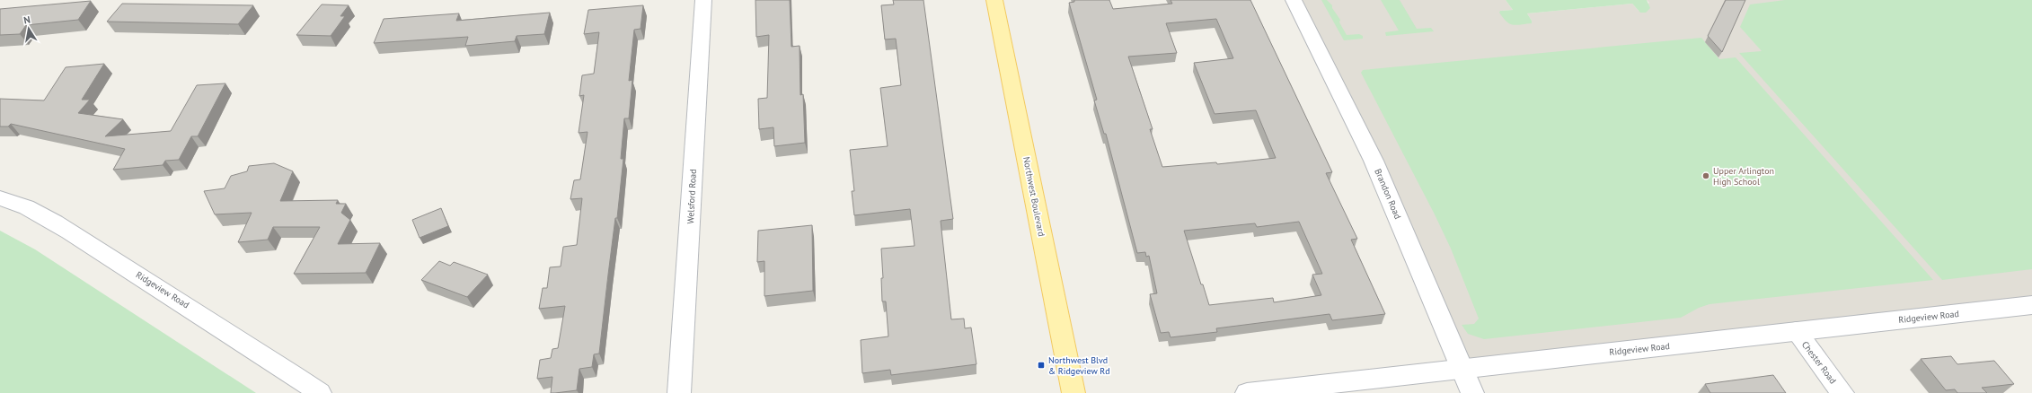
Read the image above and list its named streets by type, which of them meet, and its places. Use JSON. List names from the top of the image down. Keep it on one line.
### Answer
{"streets":{"main road":["Northwest Boulevard"],"street":["Brandon Road","Welsford Road","Ridgeview Road","Chester Road"]},"crossings":[["Brandon Road","Ridgeview Road"],["Ridgeview Road","Chester Road"]],"places":{"other":["Upper Arlington High School"],"transit":["Northwest Blvd & Ridgeview Rd"]},"north":"top"}
